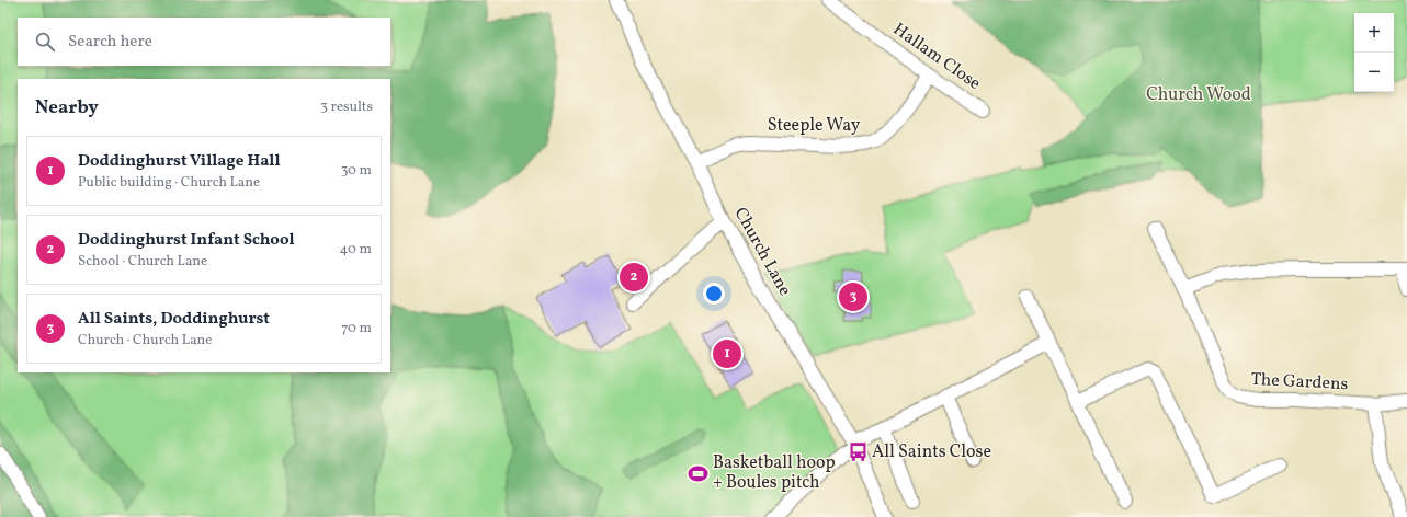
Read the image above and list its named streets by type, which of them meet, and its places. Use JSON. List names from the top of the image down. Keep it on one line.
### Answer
{"streets":{"street":["Hallam Close","Steeple Way","Church Lane","The Gardens"]},"crossings":[["Hallam Close","Steeple Way"],["Steeple Way","Church Lane"]],"parks":["Church Wood"],"places":{"bus stop":["All Saints Close"],"sports":["Basketball hoop + Boules pitch"]},"page":{"map_buttons":["+","−"],"search":"Search here","heading":["Nearby","3 results"],"list":[{"mark":"1","name":"Doddinghurst Village Hall","note":"Public building · Church Lane","value":"30 m"},{"mark":"2","name":"Doddinghurst Infant School","note":"School · Church Lane","value":"40 m"},{"mark":"3","name":"All Saints, Doddinghurst","note":"Church · Church Lane","value":"70 m"}],"pins":["2","3","1"]}}
